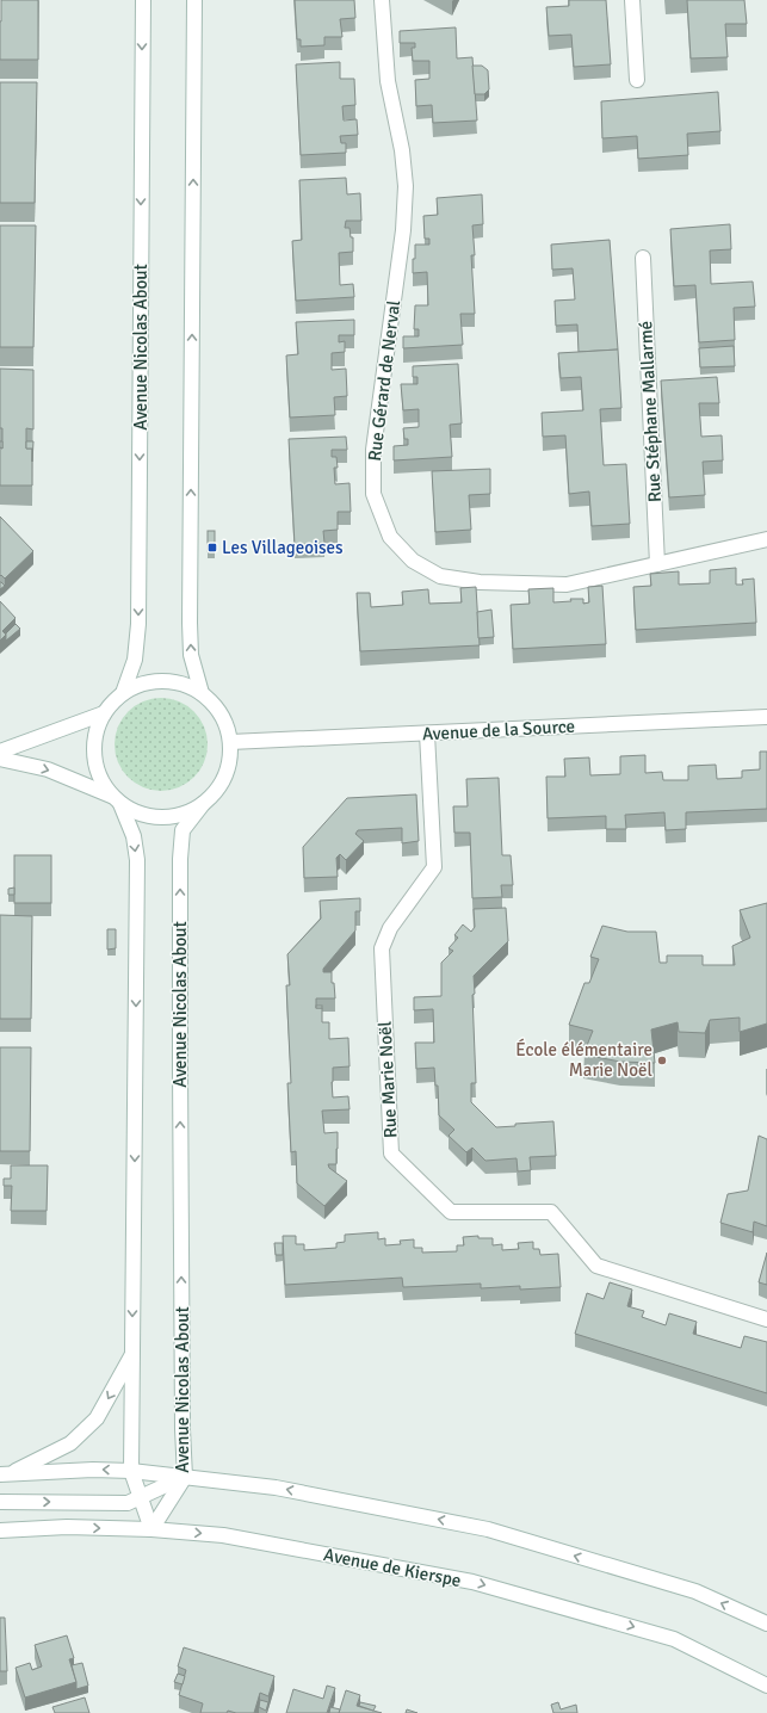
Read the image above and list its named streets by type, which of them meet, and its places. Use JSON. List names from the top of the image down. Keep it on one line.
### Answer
{"streets":{"main road":["Avenue Nicolas About","Rue Gérard de Nerval","Rue Stéphane Mallarmé","Avenue de la Source","Rue Marie Noël","Avenue de Kierspe"]},"crossings":[["Avenue Nicolas About","Avenue de la Source"],["Avenue Nicolas About","Avenue de Kierspe"],["Rue Gérard de Nerval","Rue Stéphane Mallarmé"],["Avenue de la Source","Rue Marie Noël"]],"places":{"transit":["Les Villageoises"],"other":["École élémentaire Marie Noël"]}}
